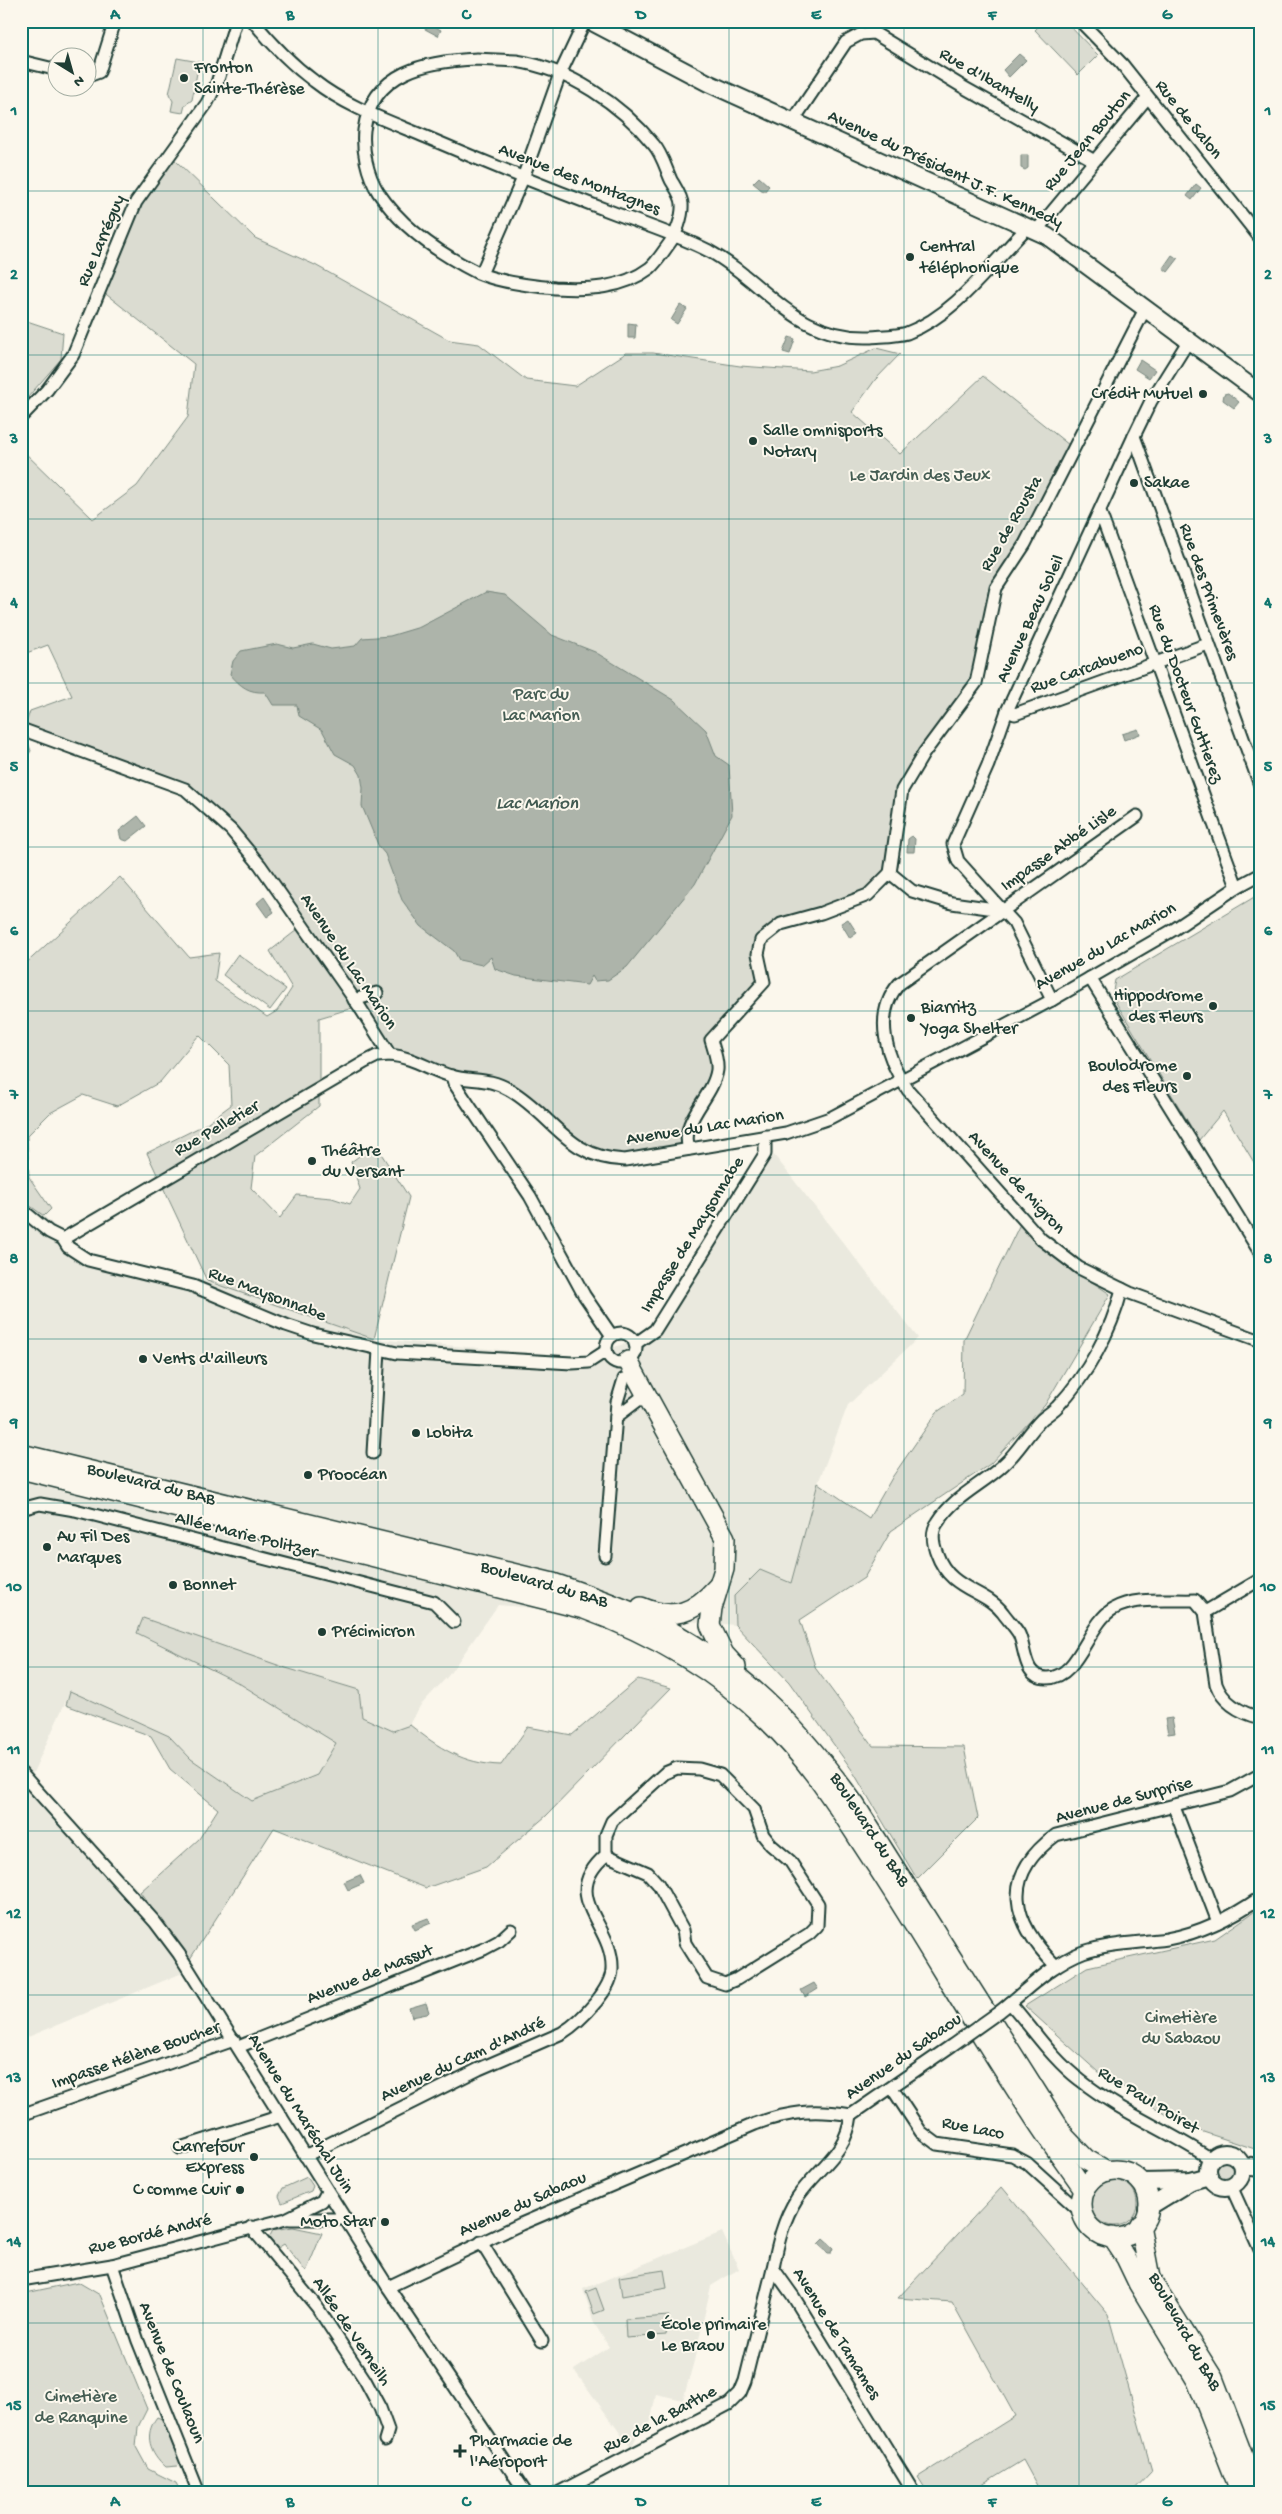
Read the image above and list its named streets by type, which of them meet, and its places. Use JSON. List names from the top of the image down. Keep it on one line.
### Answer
{"streets":{"main road":["Boulevard du BAB"],"street":["Rue d'Ibantelly","Rue de Salon","Rue Jean Bouton","Avenue du Président J.F. Kennedy","Avenue des Montagnes","Rue Larréguy","Rue de Rousta","Rue des Primevères","Avenue Beau Soleil","Rue Carcabueno","Rue du Docteur Guttierez","Impasse Abbé Lisle","Avenue du Lac Marion","Rue Pelletier","Avenue de Migron","Impasse de Maysonnabe","Rue Maysonnabe","Allée Marie Politzer","Avenue de Surprise","Avenue de Massut","Impasse Hélène Boucher","Avenue du Sabaou","Avenue du Cam d'André","Rue Paul Poiret","Avenue du Maréchal Juin","Rue Laco","Rue Bordé André","Allée de Verneilh","Avenue de Tamames","Avenue de Coulaoun","Rue de la Barthe"]},"crossings":[["Rue d'Ibantelly","Rue Jean Bouton"],["Rue d'Ibantelly","Avenue du Président J.F. Kennedy"],["Rue de Salon","Rue Jean Bouton"],["Rue Jean Bouton","Avenue du Président J.F. Kennedy"],["Rue Jean Bouton","Avenue des Montagnes"],["Avenue du Président J.F. Kennedy","Rue de Rousta"],["Avenue du Président J.F. Kennedy","Avenue Beau Soleil"],["Rue des Primevères","Avenue Beau Soleil"],["Rue des Primevères","Rue Carcabueno"],["Avenue Beau Soleil","Rue Carcabueno"],["Avenue Beau Soleil","Rue du Docteur Guttierez"],["Avenue Beau Soleil","Impasse Abbé Lisle"],["Avenue Beau Soleil","Avenue du Lac Marion"],["Rue Carcabueno","Rue du Docteur Guttierez"],["Rue du Docteur Guttierez","Avenue du Lac Marion"],["Impasse Abbé Lisle","Avenue du Lac Marion"],["Impasse Abbé Lisle","Avenue de Migron"],["Avenue du Lac Marion","Rue Pelletier"],["Avenue du Lac Marion","Avenue de Migron"],["Avenue du Lac Marion","Impasse de Maysonnabe"],["Rue Pelletier","Rue Maysonnabe"],["Impasse de Maysonnabe","Rue Maysonnabe"],["Boulevard du BAB","Rue Laco"],["Avenue de Surprise","Avenue du Sabaou"],["Avenue de Massut","Impasse Hélène Boucher"],["Avenue de Massut","Avenue du Maréchal Juin"],["Impasse Hélène Boucher","Avenue du Maréchal Juin"],["Avenue du Sabaou","Rue Paul Poiret"],["Avenue du Sabaou","Avenue du Maréchal Juin"],["Avenue du Sabaou","Rue Laco"],["Avenue du Sabaou","Avenue de Tamames"],["Avenue du Cam d'André","Avenue du Maréchal Juin"],["Avenue du Maréchal Juin","Rue Bordé André"],["Rue Bordé André","Allée de Verneilh"],["Rue Bordé André","Avenue de Coulaoun"],["Avenue de Tamames","Rue de la Barthe"]],"water":["Lac Marion"],"parks":["Le Jardin des Jeux","Parc du Lac Marion","Cimetière du Sabaou","Cimetière de Ranquine"],"places":{"other":["Fronton Sainte-Thérèse","Central téléphonique","Crédit Mutuel","Salle omnisports Notary","Sakae","Hippodrome des Fleurs","Biarritz Yoga Shelter","Boulodrome des Fleurs","Théâtre du Versant","Vents d'ailleurs","Lobita","Proocéan","Au Fil Des Marques","Bonnet","Précimicron","Carrefour Express","C comme Cuir","Moto Star","École primaire Le Braou"],"health":["Pharmacie de l'Aéroport"]},"north":"bottom right","grid":{"columns":["A","B","C","D","E","F","G"],"rows":["1","2","3","4","5","6","7","8","9","10","11","12","13","14","15"]}}
